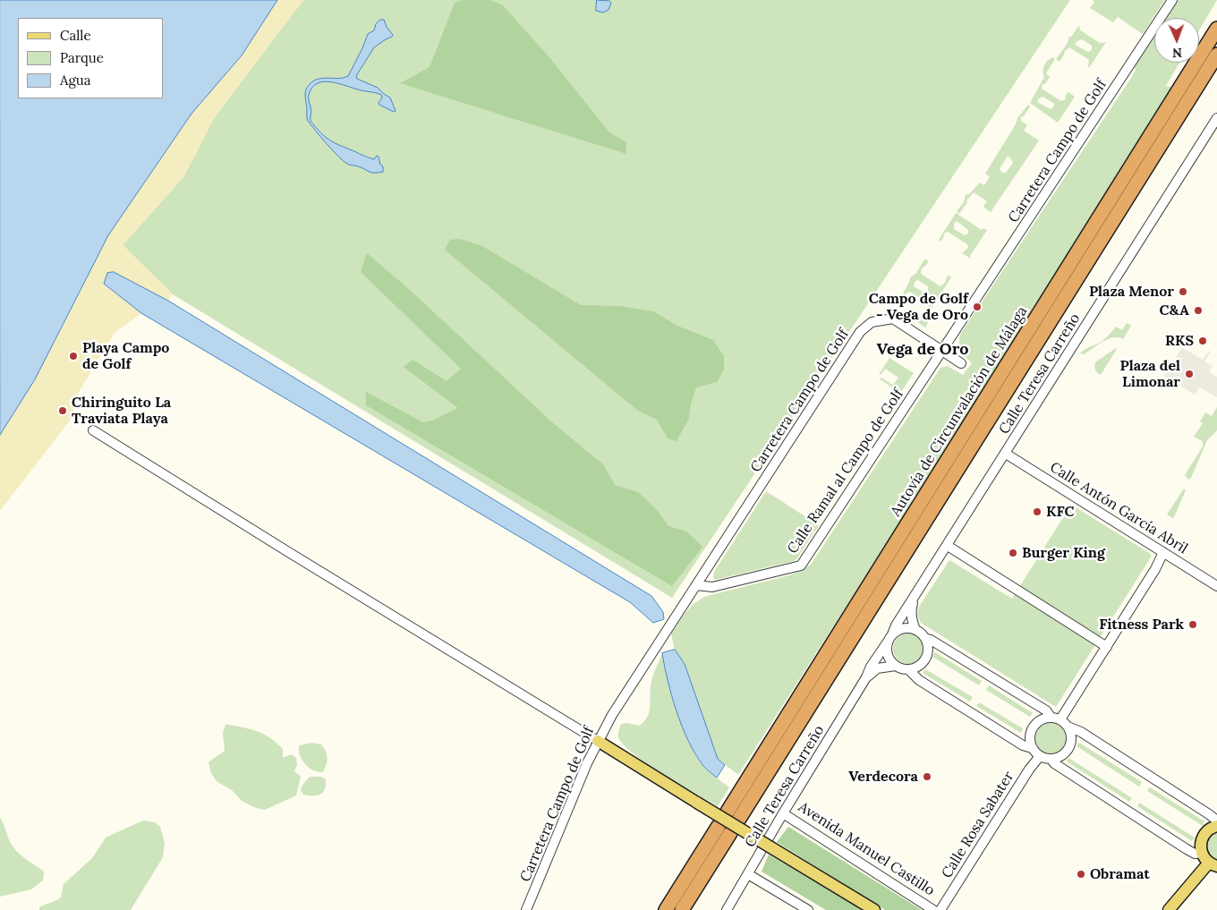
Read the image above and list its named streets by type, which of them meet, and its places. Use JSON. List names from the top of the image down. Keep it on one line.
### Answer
{"streets":{"highway":["Autovía de Circunvalación de Málaga"],"street":["Carretera Campo de Golf","Calle Teresa Carreño","Calle Ramal al Campo de Golf","Calle Antón García Abril","Calle Rosa Sabater","Avenida Manuel Castillo"]},"crossings":[["Carretera Campo de Golf","Calle Ramal al Campo de Golf"],["Calle Teresa Carreño","Calle Antón García Abril"],["Calle Teresa Carreño","Avenida Manuel Castillo"]],"districts":["Vega de Oro"],"places":["Plaza Menor","Campo de Golf - Vega de Oro","C&A","RKS","Playa Campo de Golf","Plaza del Limonar","Chiringuito La Traviata Playa","KFC","Burger King","Fitness Park","Verdecora","Obramat"],"legend":["Calle","Parque","Agua"],"north":"bottom"}
